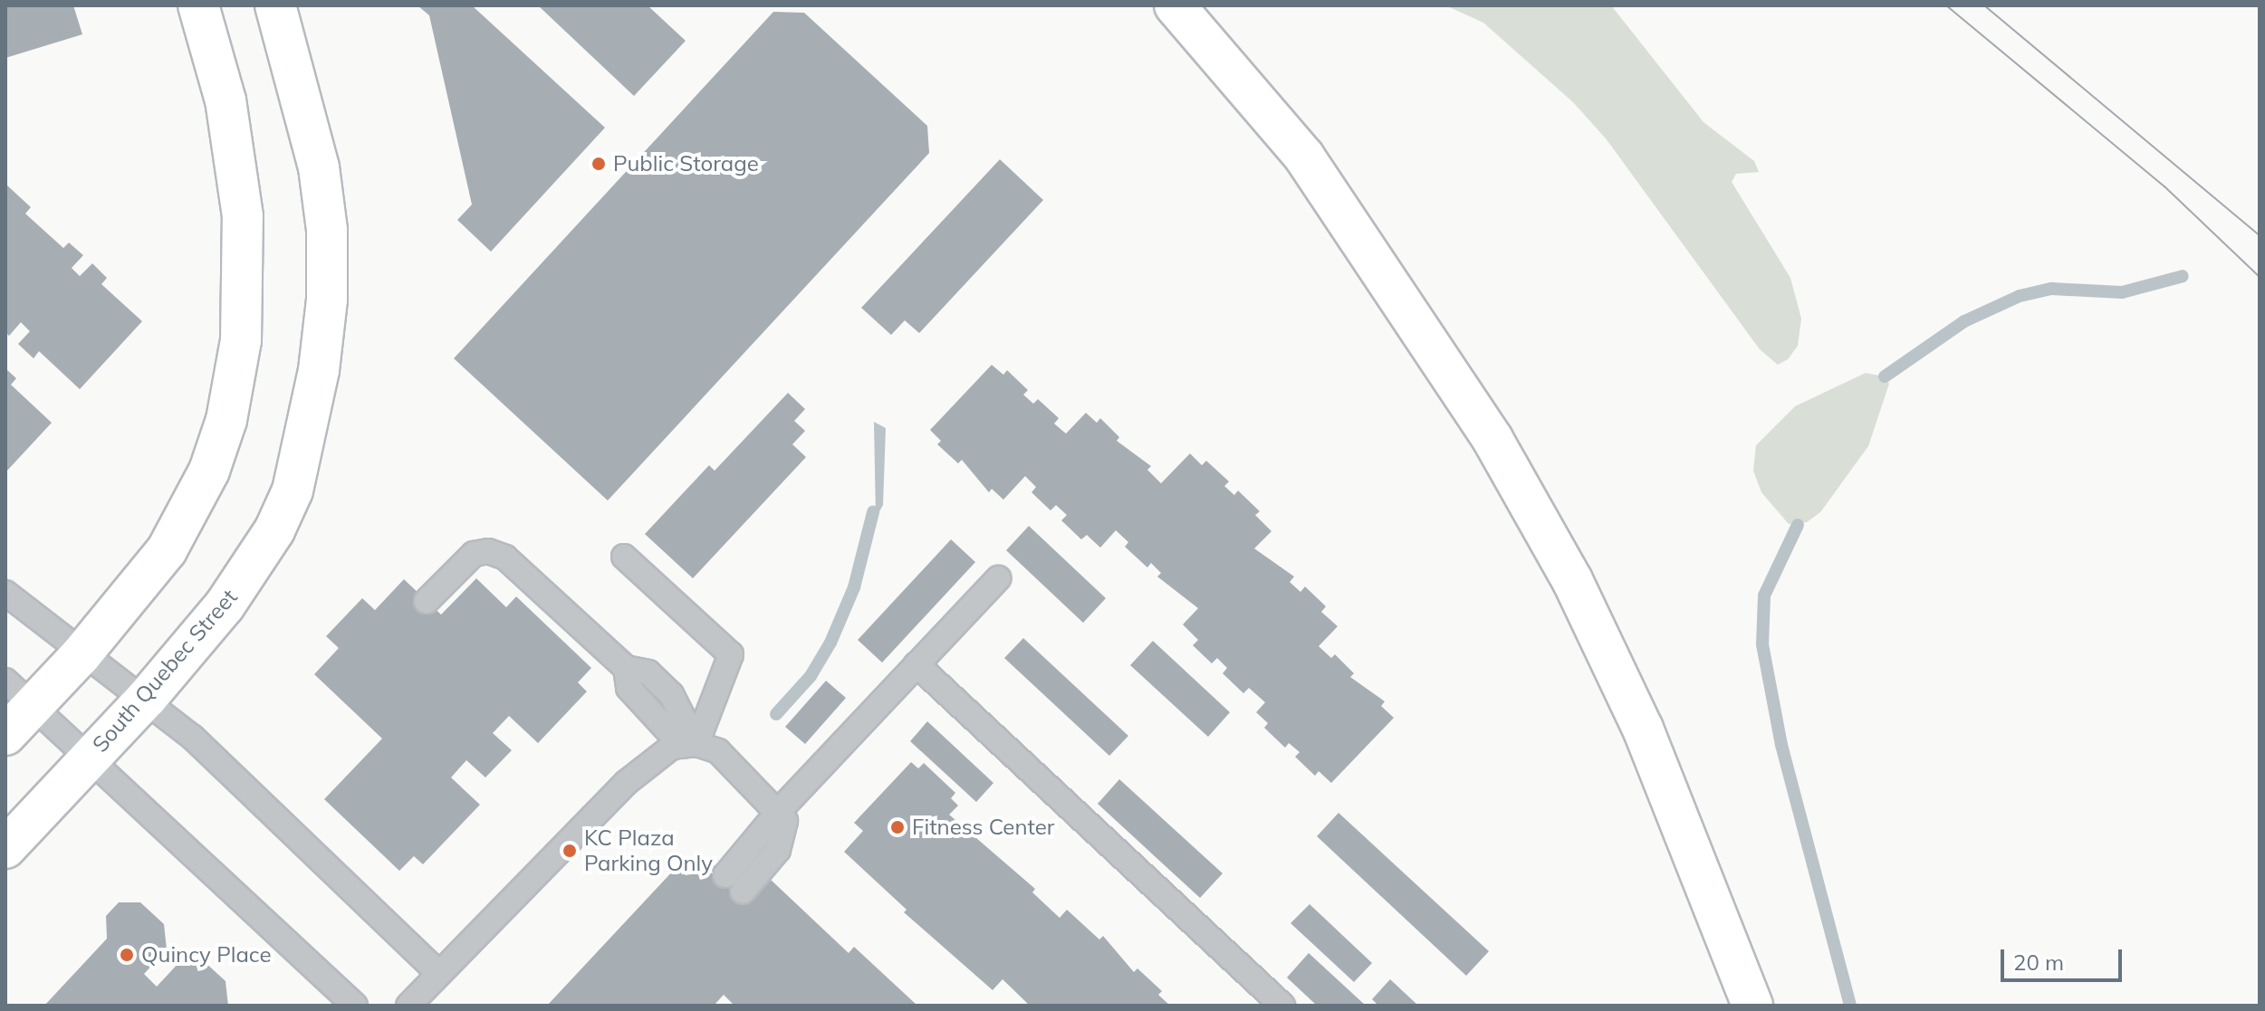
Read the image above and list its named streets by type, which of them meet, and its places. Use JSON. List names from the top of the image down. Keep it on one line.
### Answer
{"streets":{"main road":["South Quebec Street"]},"places":["Public Storage","Fitness Center","KC Plaza Parking Only","Quincy Place"],"scale_bar":"20 m"}
